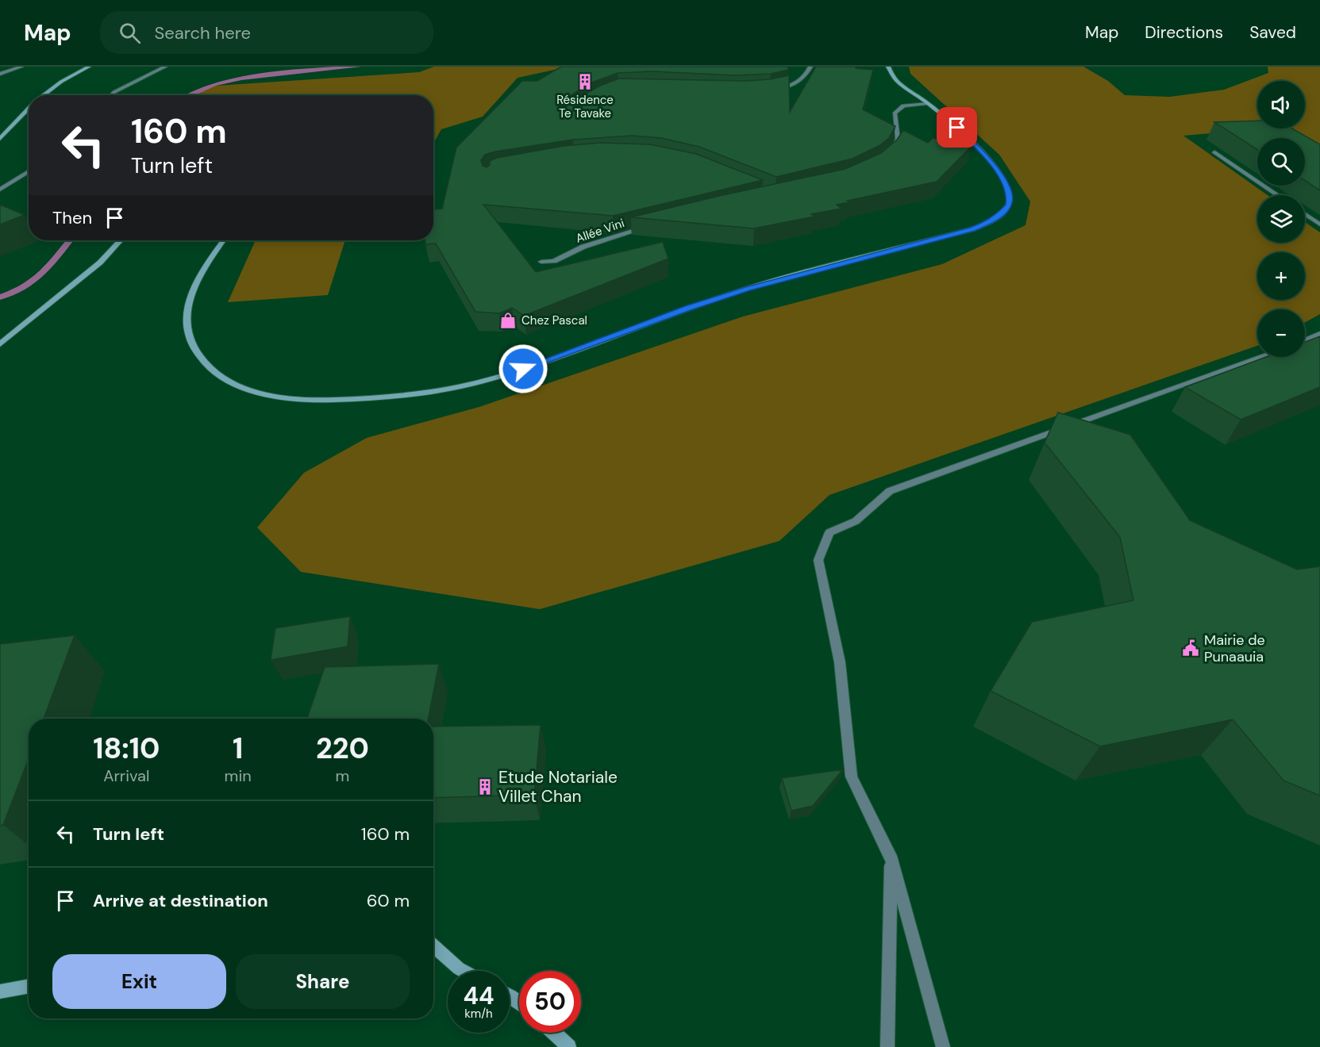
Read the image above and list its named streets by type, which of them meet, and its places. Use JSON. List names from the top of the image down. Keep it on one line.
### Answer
{"streets":{"street":["Allée Vini"]},"places":{"building":["Résidence Te Tavake","Etude Notariale Villet Chan"],"shop":["Chez Pascal"],"public building":["Mairie de Punaauia"]},"page":{"header":"Map","search":"Search here","nav":["Map","Directions","Saved"],"map_buttons":["+","−"],"turn":["160 m","Turn left"],"then":"Then","eta":["18:10","Arrival","1","min","220","m"],"list":[{"name":"Turn left","value":"160 m"},{"name":"Arrive at destination","value":"60 m"}],"buttons":["Exit","Share"],"speed":"44 km/h","limit":"50"}}
